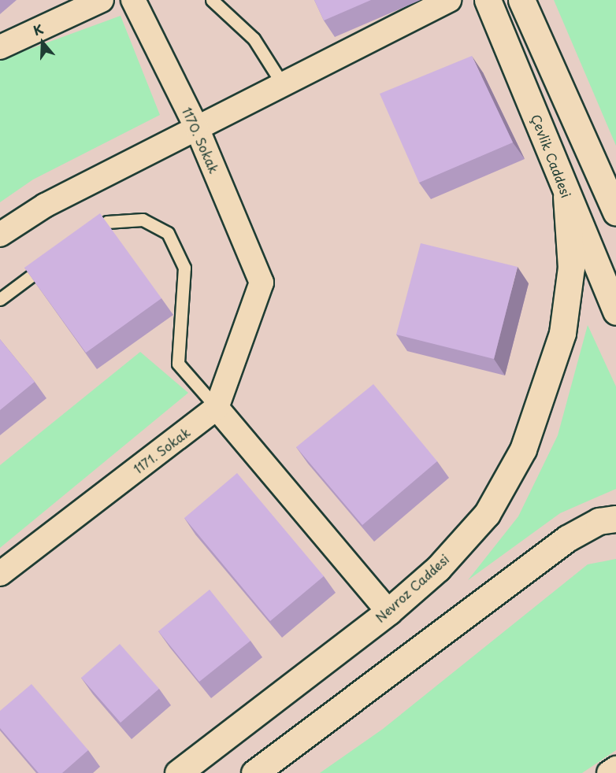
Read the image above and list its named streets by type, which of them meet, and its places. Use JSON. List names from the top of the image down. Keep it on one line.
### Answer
{"streets":{"main road":["Çevlik Caddesi","Nevroz Caddesi"],"street":["1170. Sokak","1171. Sokak"]},"crossings":[["1170. Sokak","1171. Sokak"],["Çevlik Caddesi","Nevroz Caddesi"]],"north":"top"}
